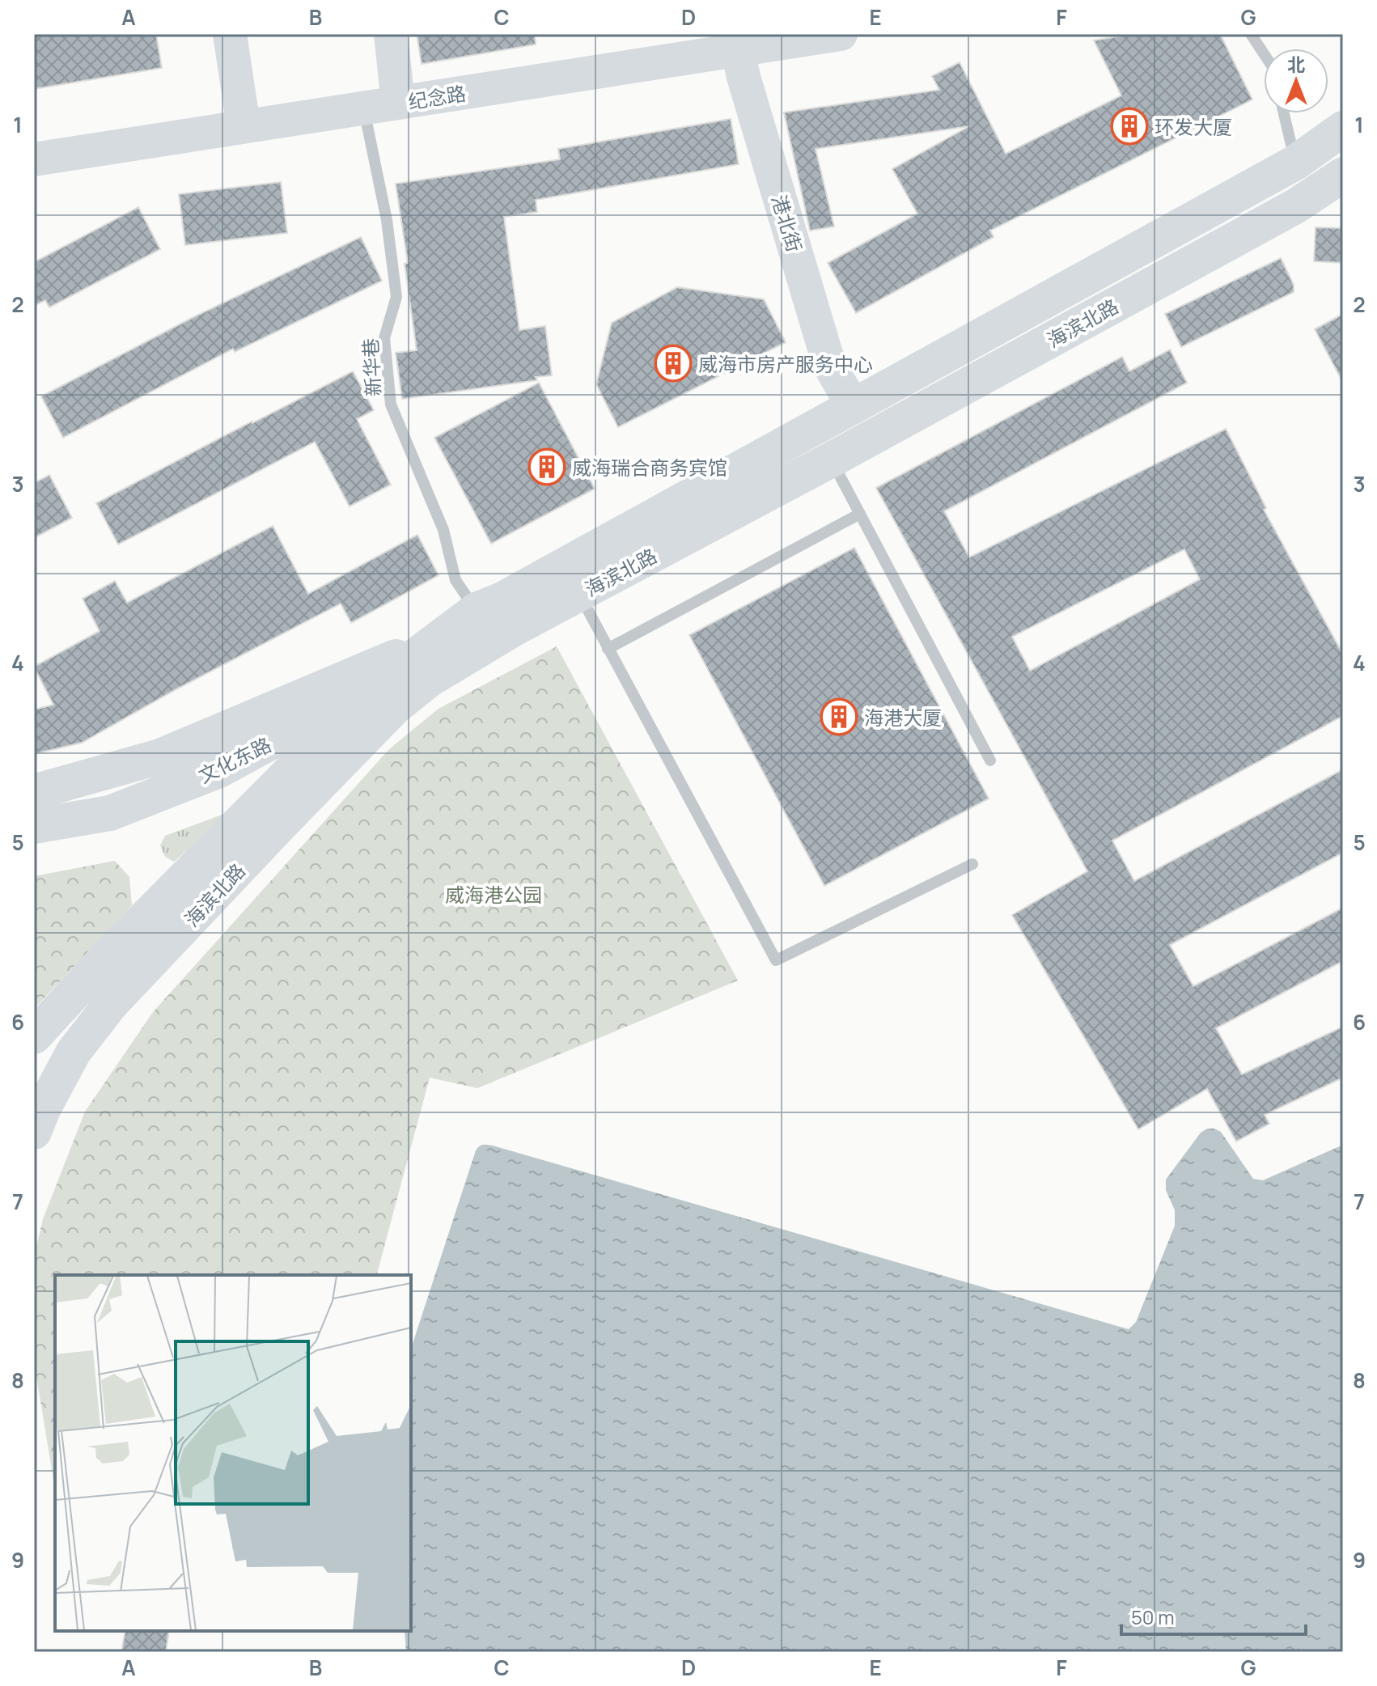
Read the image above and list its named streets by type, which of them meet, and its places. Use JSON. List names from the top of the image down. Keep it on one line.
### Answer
{"streets":{"main road":["海滨北路","文化东路"],"street":["纪念路","港北街"],"lane":["新华巷"]},"crossings":[["纪念路","港北街"],["纪念路","新华巷"],["港北街","海滨北路"],["海滨北路","新华巷"],["海滨北路","文化东路"]],"parks":["威海港公园"],"places":{"building":["环发大厦","威海市房产服务中心","威海瑞合商务宾馆","海港大厦"]},"scale_bar":"50 m","north":"top","grid":{"columns":["A","B","C","D","E","F","G"],"rows":["1","2","3","4","5","6","7","8","9"]}}
